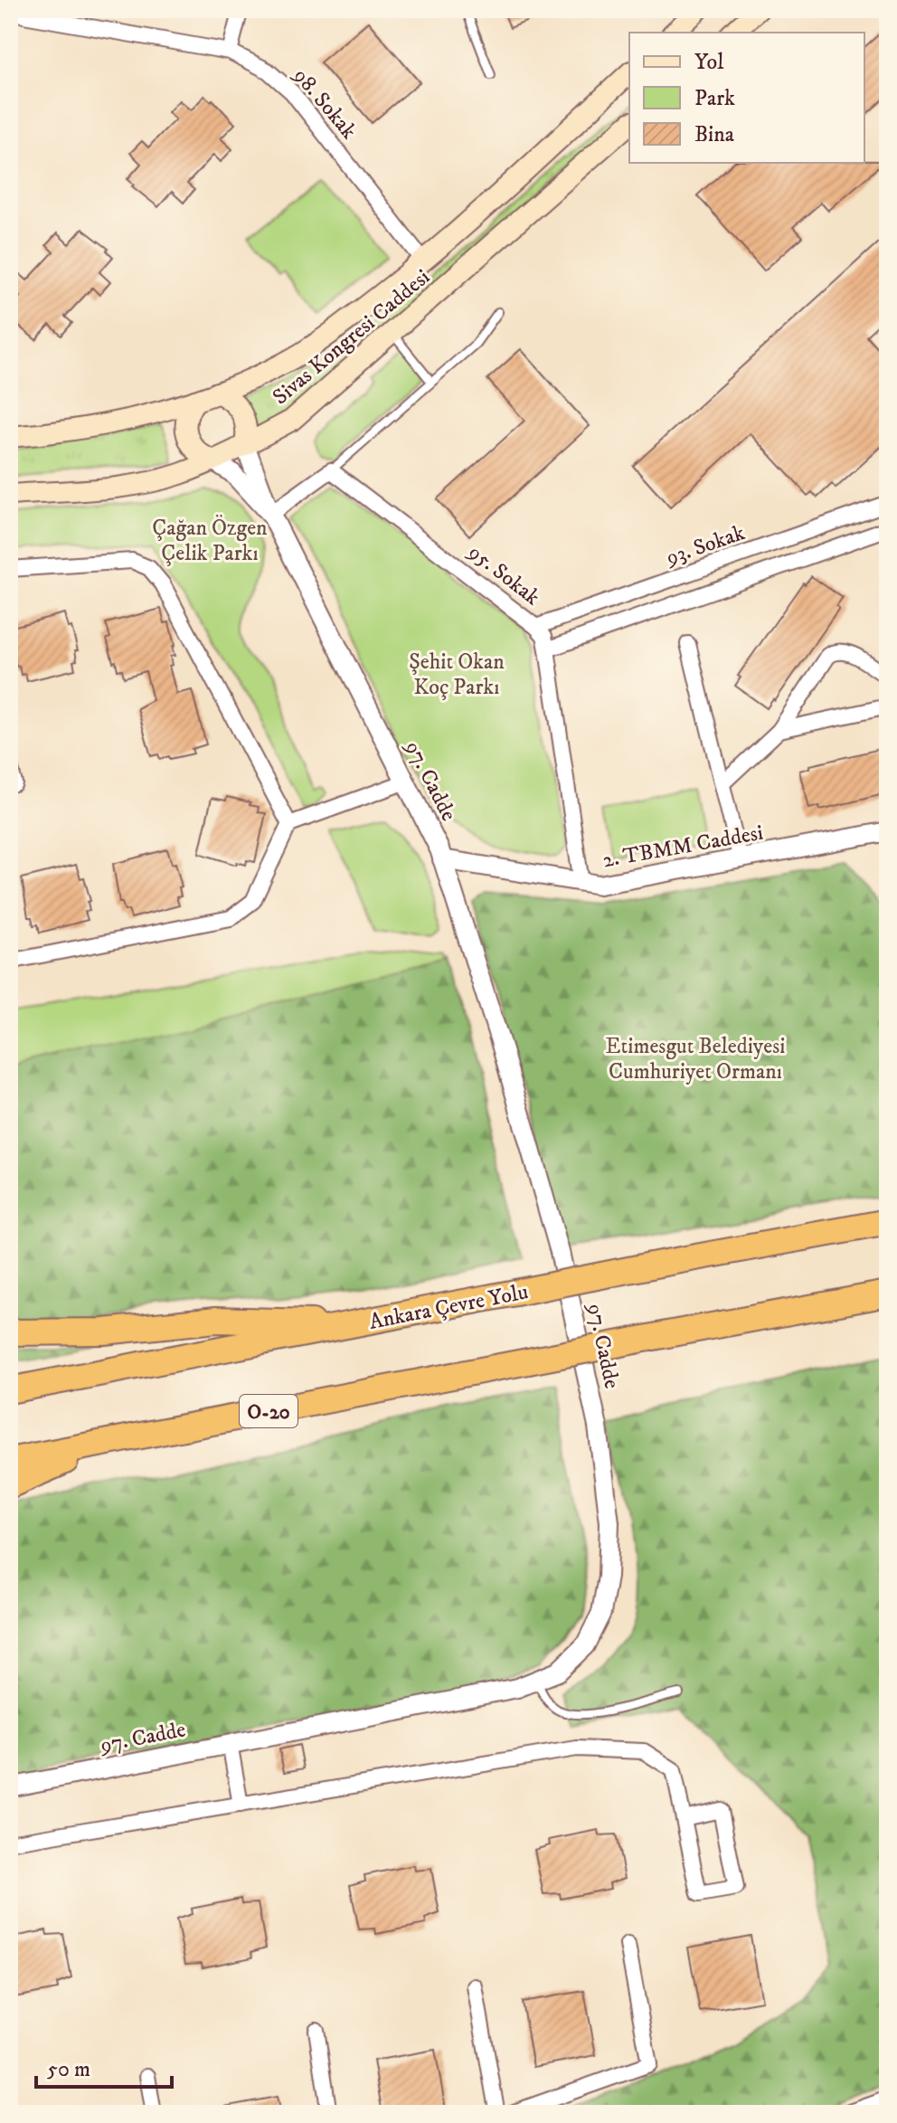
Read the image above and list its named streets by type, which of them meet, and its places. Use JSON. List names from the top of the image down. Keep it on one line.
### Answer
{"streets":{"highway":["Ankara Çevre Yolu","O-20"],"main road":["Sivas Kongresi Caddesi"],"street":["98. Sokak","93. Sokak","95. Sokak","97. Cadde","2. TBMM Caddesi"]},"crossings":[["98. Sokak","Sivas Kongresi Caddesi"],["Sivas Kongresi Caddesi","97. Cadde"],["93. Sokak","95. Sokak"],["95. Sokak","2. TBMM Caddesi"],["97. Cadde","2. TBMM Caddesi"]],"parks":["Çağan Özgen Çelik Parkı","Şehit Okan Koç Parkı","Etimesgut Belediyesi Cumhuriyet Ormanı"],"legend":["Yol","Park","Bina"],"scale_bar":"50 m"}
